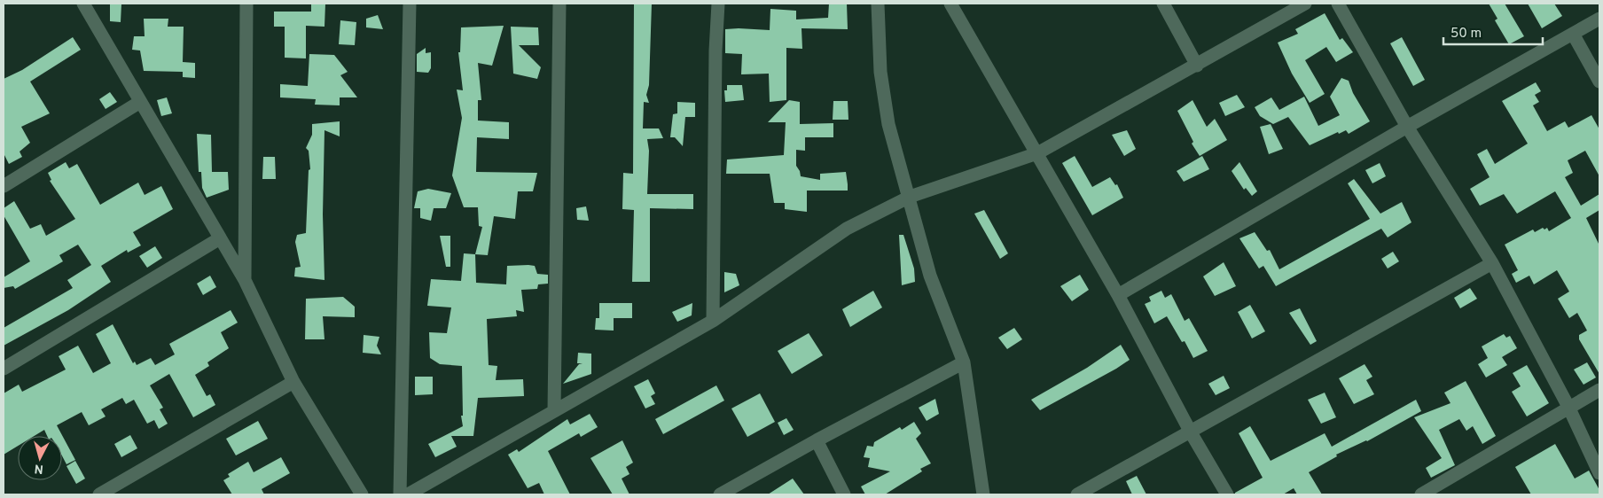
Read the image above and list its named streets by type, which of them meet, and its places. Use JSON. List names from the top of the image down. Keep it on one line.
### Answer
{"scale_bar":"50 m","north":"bottom"}
